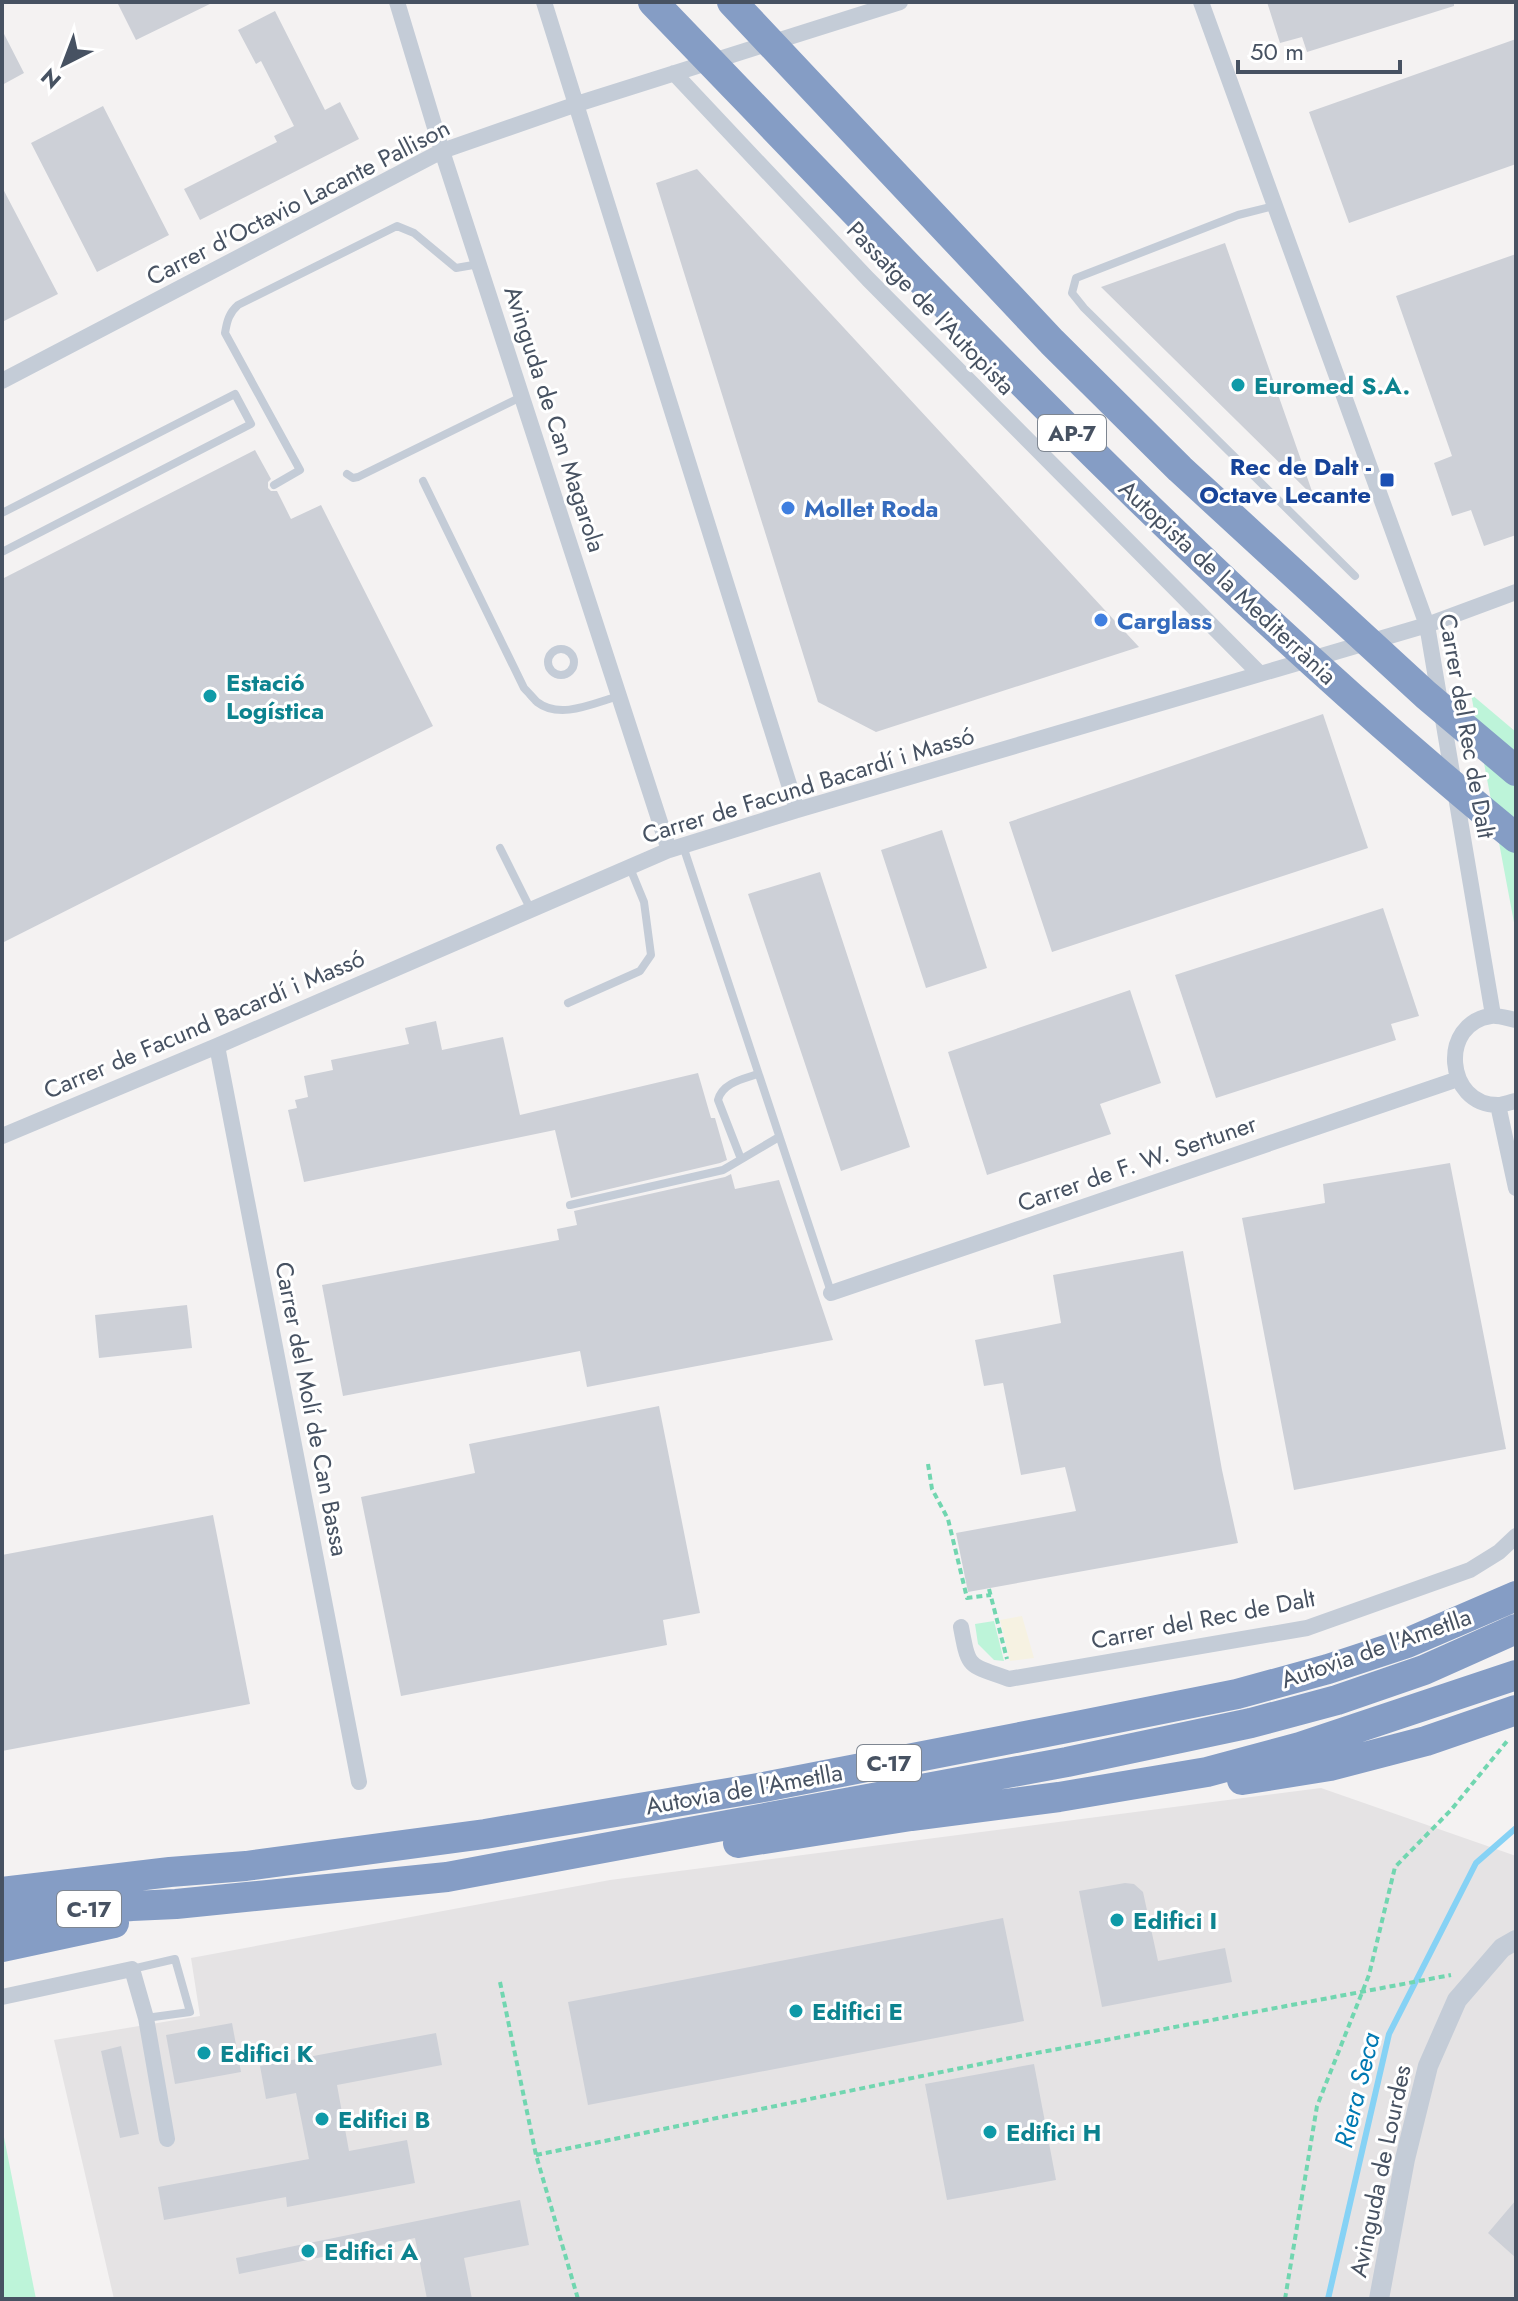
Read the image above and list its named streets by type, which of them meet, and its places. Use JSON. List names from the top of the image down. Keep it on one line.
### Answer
{"streets":{"highway":["AP-7","Autopista de la Mediterrània","Autovia de l'Ametlla","C-17"],"street":["Carrer d'Octavio Lacante Pallison","Passatge de l'Autopista","Avinguda de Can Magarola","Carrer del Rec de Dalt","Carrer de Facund Bacardí i Massó","Carrer de F. W. Sertuner","Carrer del Molí de Can Bassa","Avinguda de Lourdes"]},"crossings":[["Carrer d'Octavio Lacante Pallison","Passatge de l'Autopista"],["Carrer d'Octavio Lacante Pallison","Avinguda de Can Magarola"],["Passatge de l'Autopista","Carrer de Facund Bacardí i Massó"],["Avinguda de Can Magarola","Carrer de Facund Bacardí i Massó"],["Carrer del Rec de Dalt","Carrer de Facund Bacardí i Massó"],["Carrer de Facund Bacardí i Massó","Carrer del Molí de Can Bassa"]],"water":["Riera Seca"],"places":{"other":["Euromed S.A.","Mollet Roda","Carglass","Estació Logística","Edifici I","Edifici E","Edifici K","Edifici B","Edifici H","Edifici A"],"transit":["Rec de Dalt - Octave Lecante"]},"scale_bar":"50 m","north":"bottom left"}
